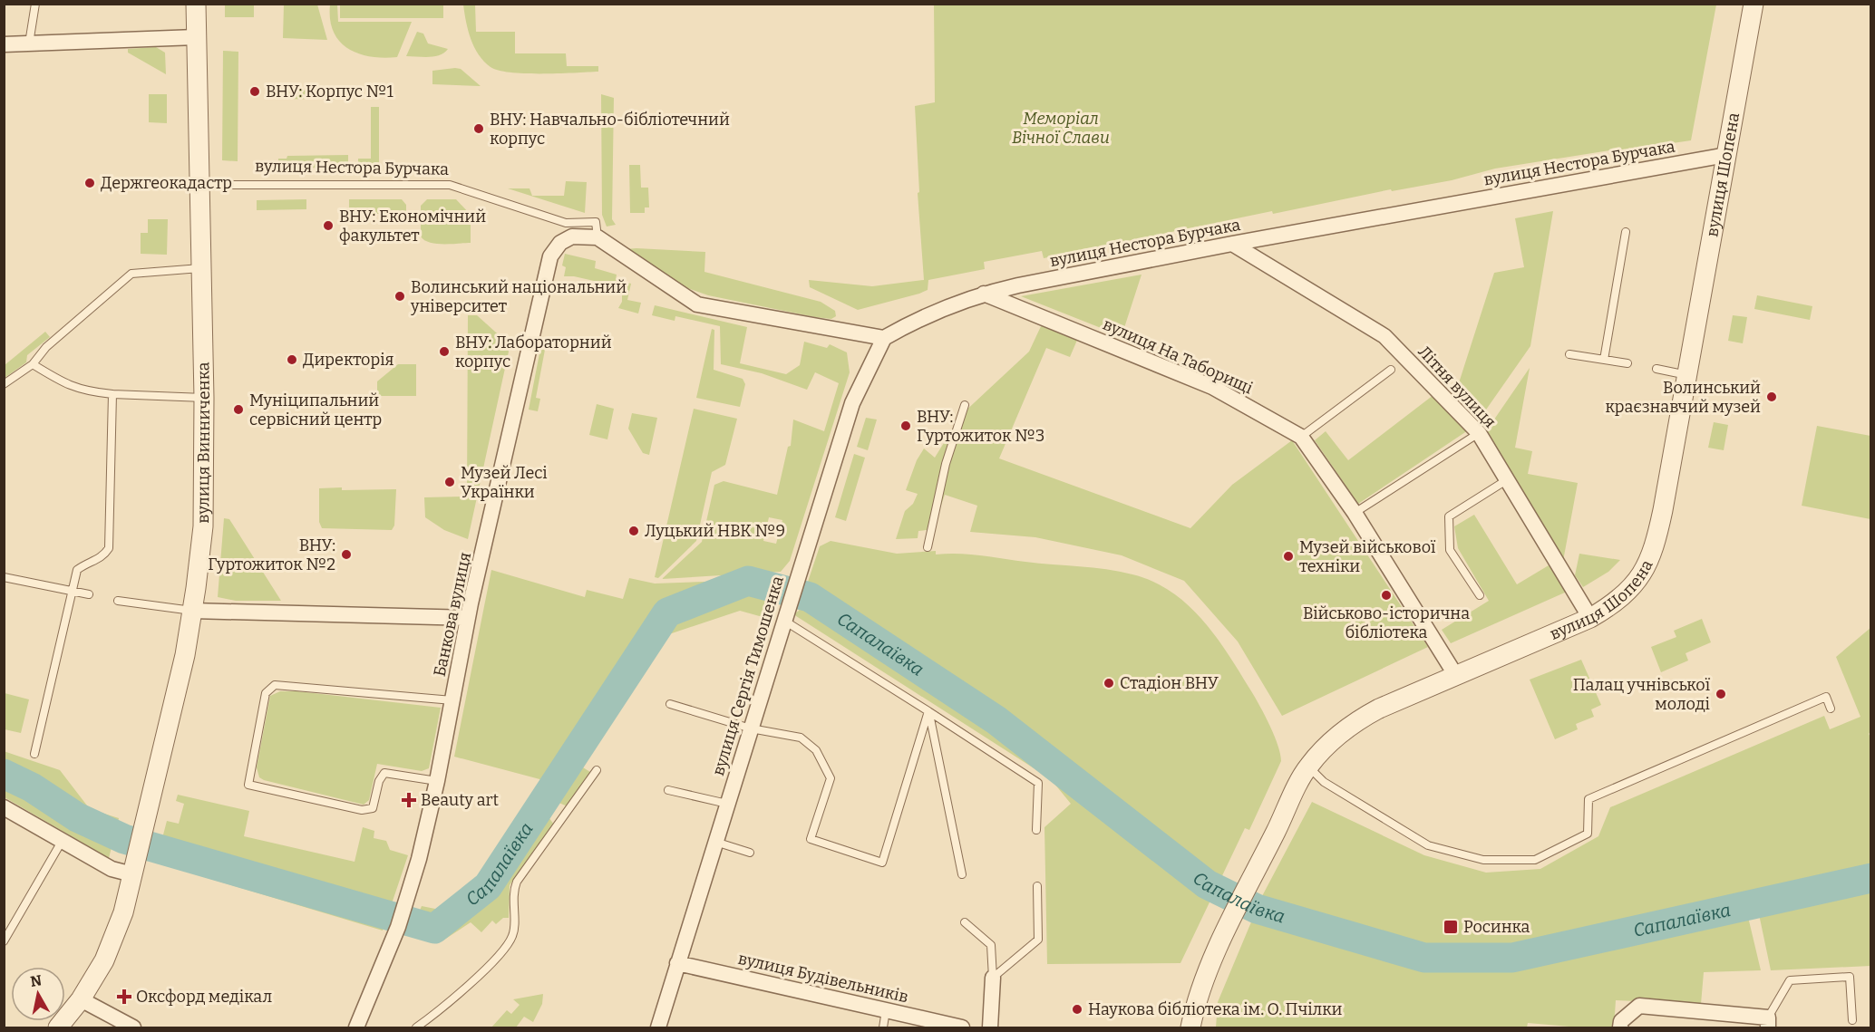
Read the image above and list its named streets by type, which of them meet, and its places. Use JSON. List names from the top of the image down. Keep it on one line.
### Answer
{"streets":{"street":["вулиця Нестора Бурчака","вулиця Шопена","вулиця На Таборищі","Літня вулиця","вулиця Винниченка","Банкова вулиця","вулиця Сергія Тимошенка","вулиця Будівельників"]},"crossings":[["вулиця Нестора Бурчака","вулиця Шопена"],["вулиця Нестора Бурчака","вулиця На Таборищі"],["вулиця Нестора Бурчака","Літня вулиця"],["вулиця Нестора Бурчака","вулиця Винниченка"],["вулиця Нестора Бурчака","Банкова вулиця"],["вулиця Нестора Бурчака","вулиця Сергія Тимошенка"],["вулиця Шопена","вулиця На Таборищі"],["вулиця Шопена","Літня вулиця"],["вулиця Сергія Тимошенка","вулиця Будівельників"]],"water":["Сапалаївка"],"parks":["Меморіал Вічної Слави"],"places":{"other":["ВНУ: Корпус №1","ВНУ: Навчально-бібліотечний корпус","Держгеокадастр","ВНУ: Економічний факультет","Волинський національний університет","ВНУ: Лабораторний корпус","Директорія","Волинський краєзнавчий музей","Муніципальний сервісний центр","ВНУ: Гуртожиток №3","Музей Лесі Українки","Луцький НВК №9","ВНУ: Гуртожиток №2","Музей військової техніки","Військово-історична бібліотека","Стадіон ВНУ","Палац учнівської молоді","Наукова бібліотека ім. О. Пчілки"],"health":["Beauty art","Оксфорд медікал"],"transit":["Росинка"]},"north":"top"}
